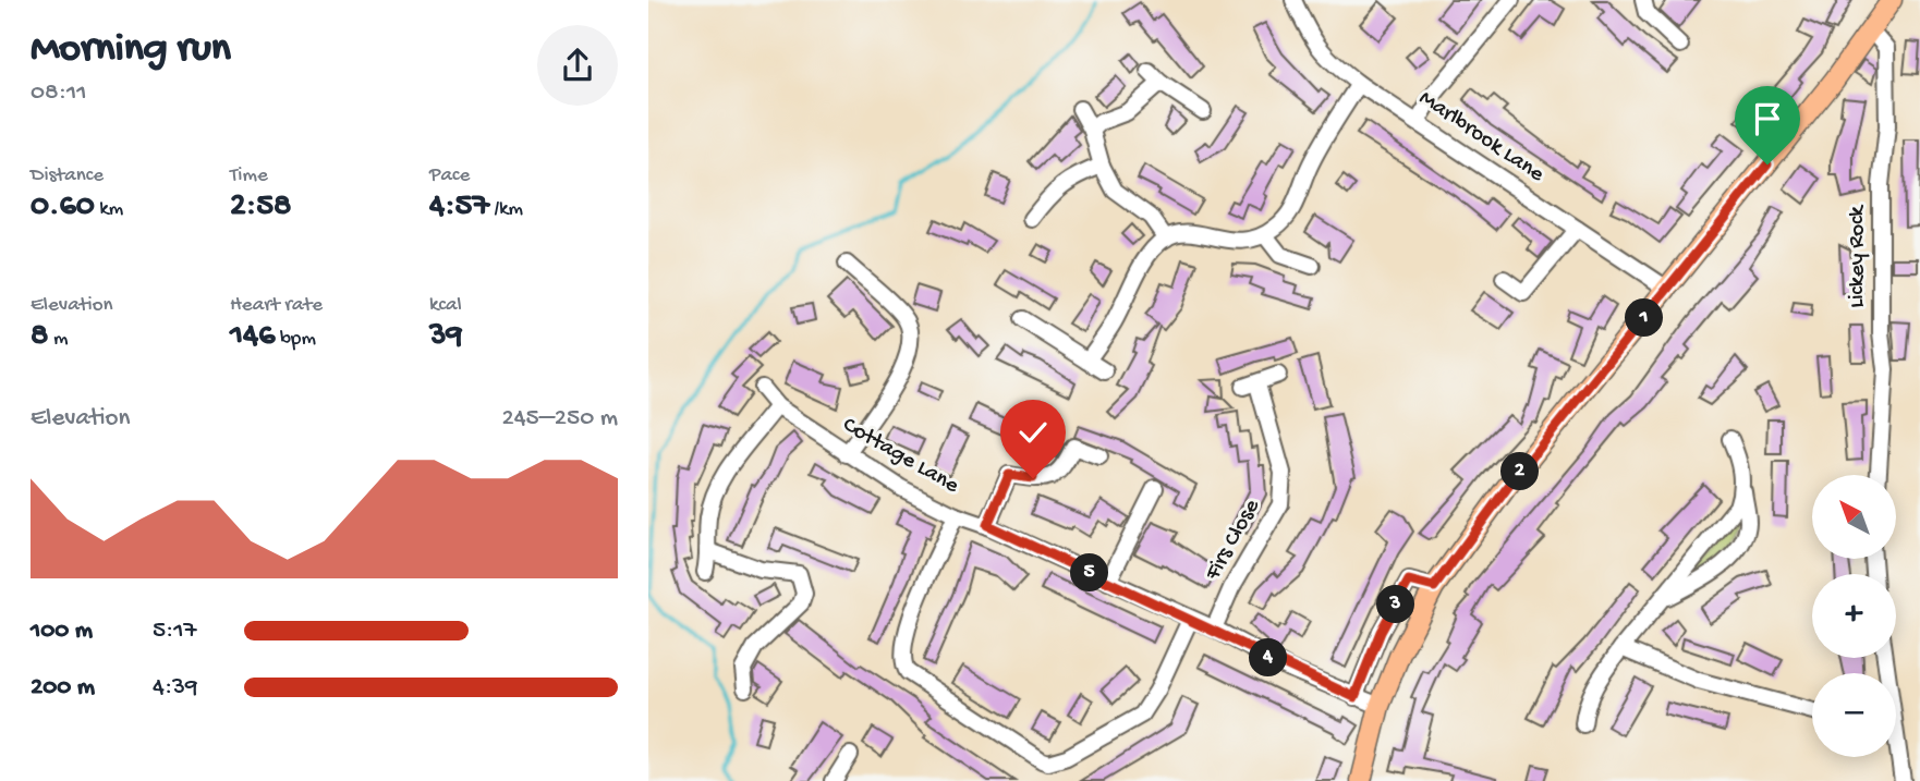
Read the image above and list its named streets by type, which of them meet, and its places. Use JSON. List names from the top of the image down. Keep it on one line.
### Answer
{"streets":{"street":["Marlbrook Lane","Lickey Rock","Cottage Lane","Firs Close"]},"crossings":[["Cottage Lane","Firs Close"]],"north":"top left","page":{"heading":["Morning run","08:11"],"stats":[["Distance","0.60 km"],["Time","2:58"],["Pace","4:57 /km"],["Elevation","8 m"],["Heart rate","146 bpm"],["kcal","39"]],"pins":["1","2","5","3","4"],"chart":["Elevation","245–250 m"],"map_buttons":["+","−"],"list":[{"name":"100 m","note":"5:17"},{"name":"200 m","note":"4:39"}]}}
